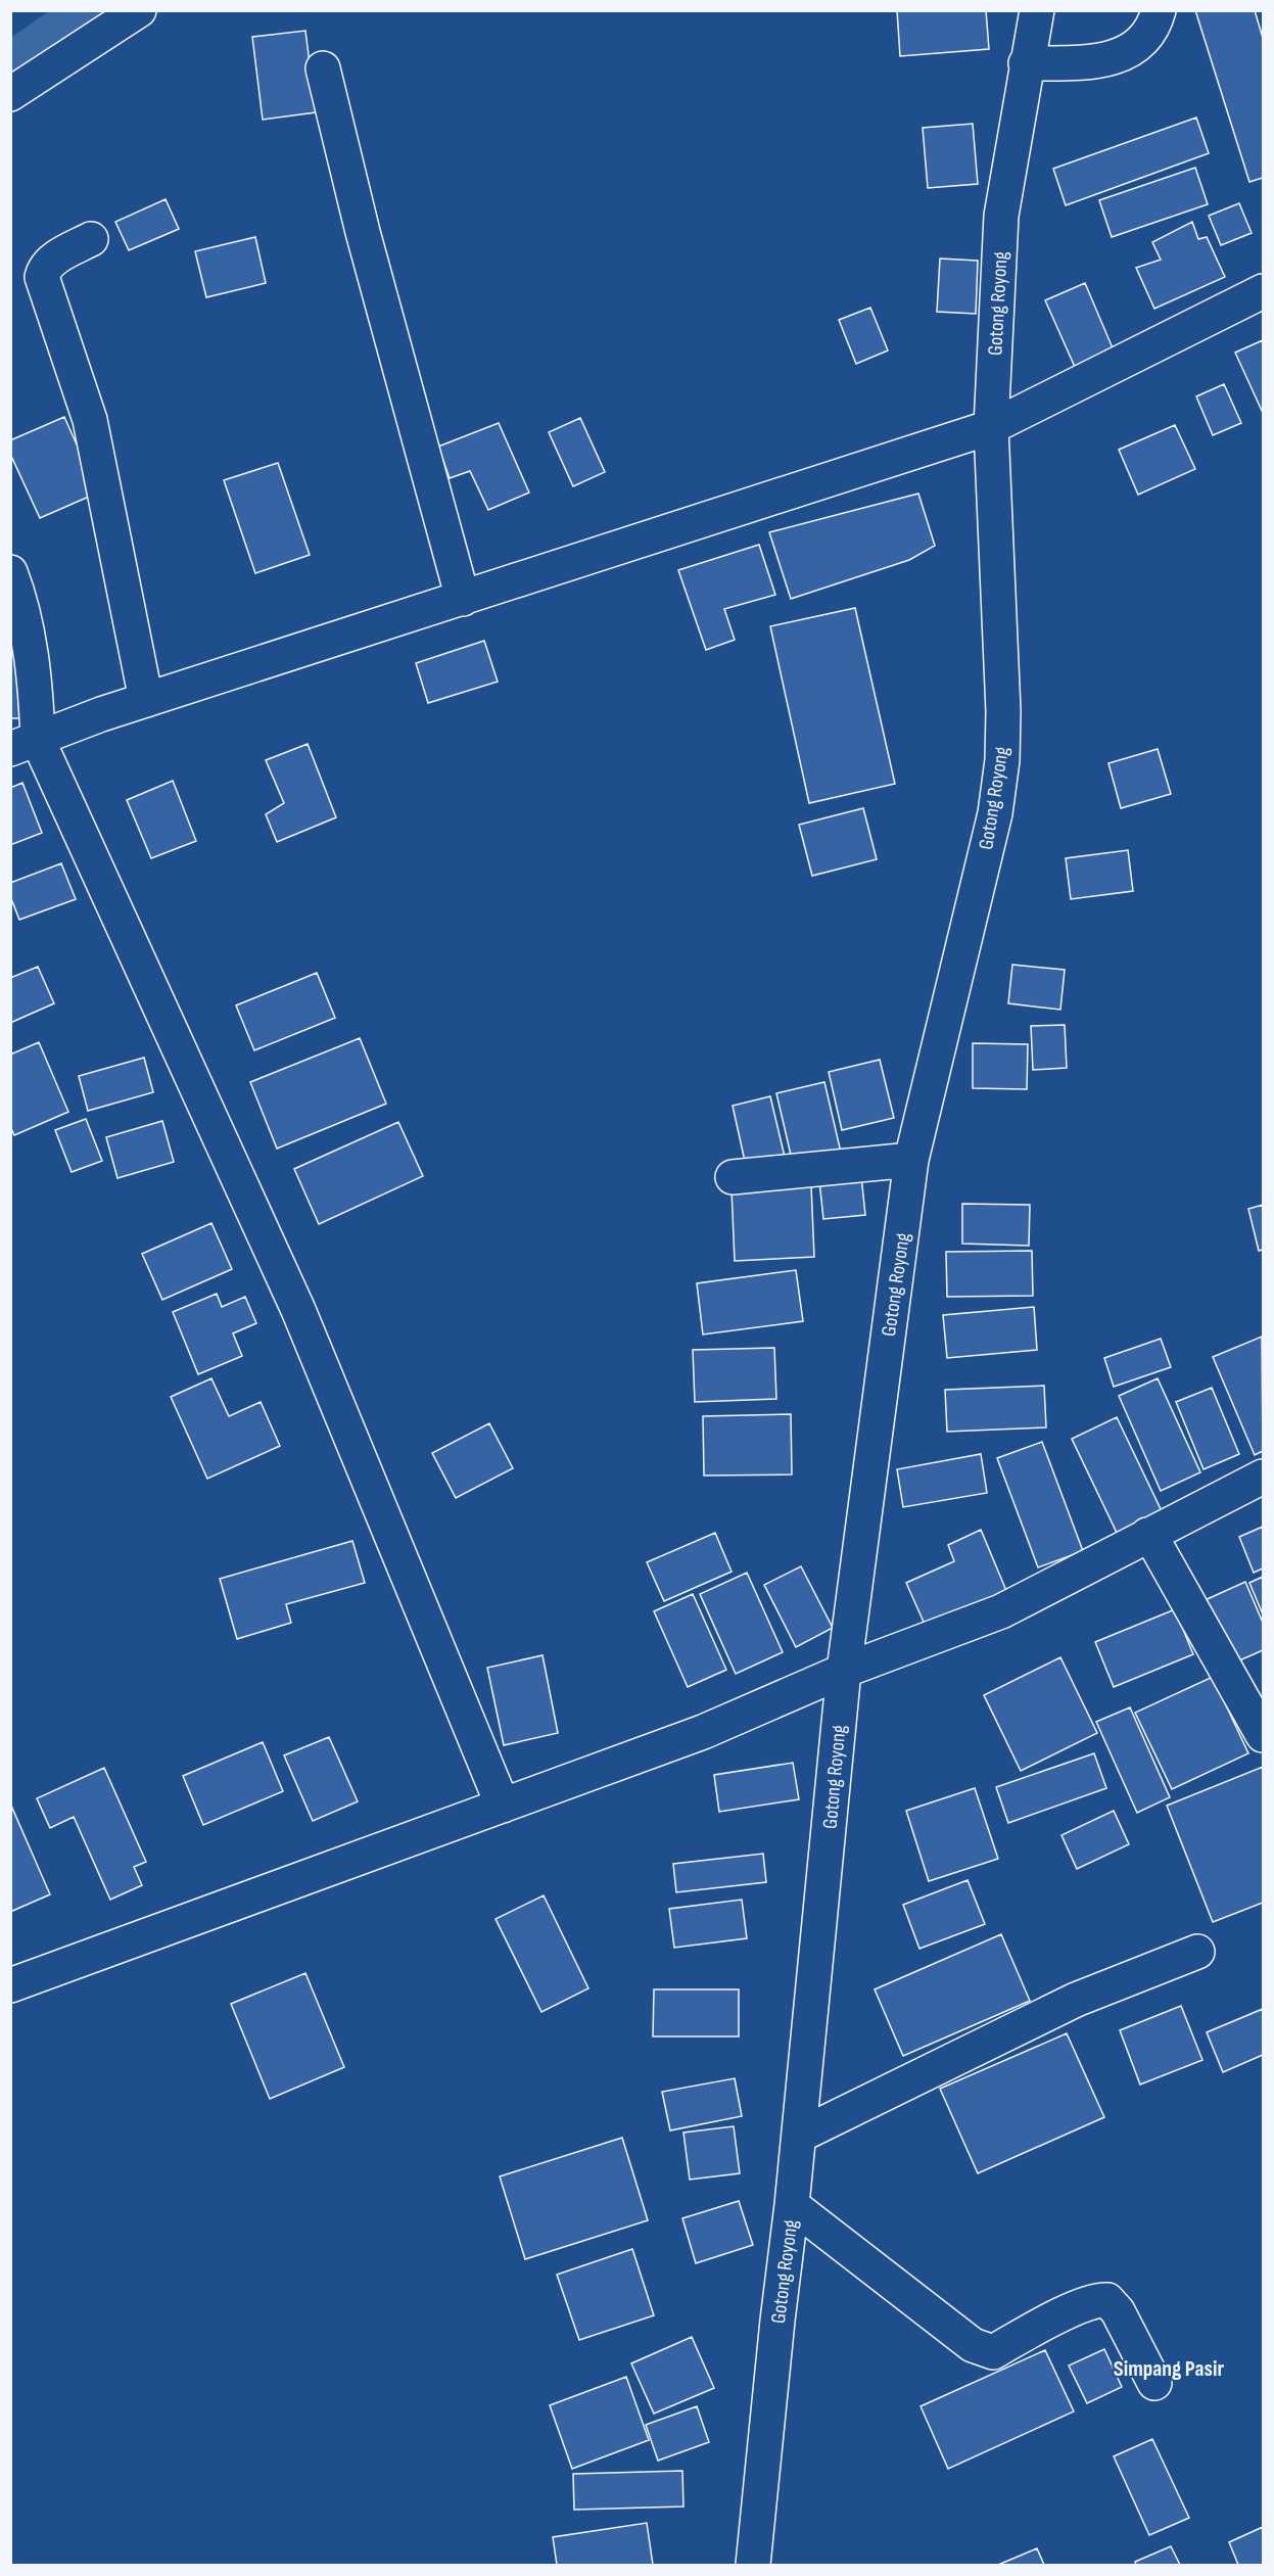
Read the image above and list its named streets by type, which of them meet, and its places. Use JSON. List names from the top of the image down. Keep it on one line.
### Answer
{"streets":{"street":["Gotong Royong"]},"districts":["Simpang Pasir"]}
